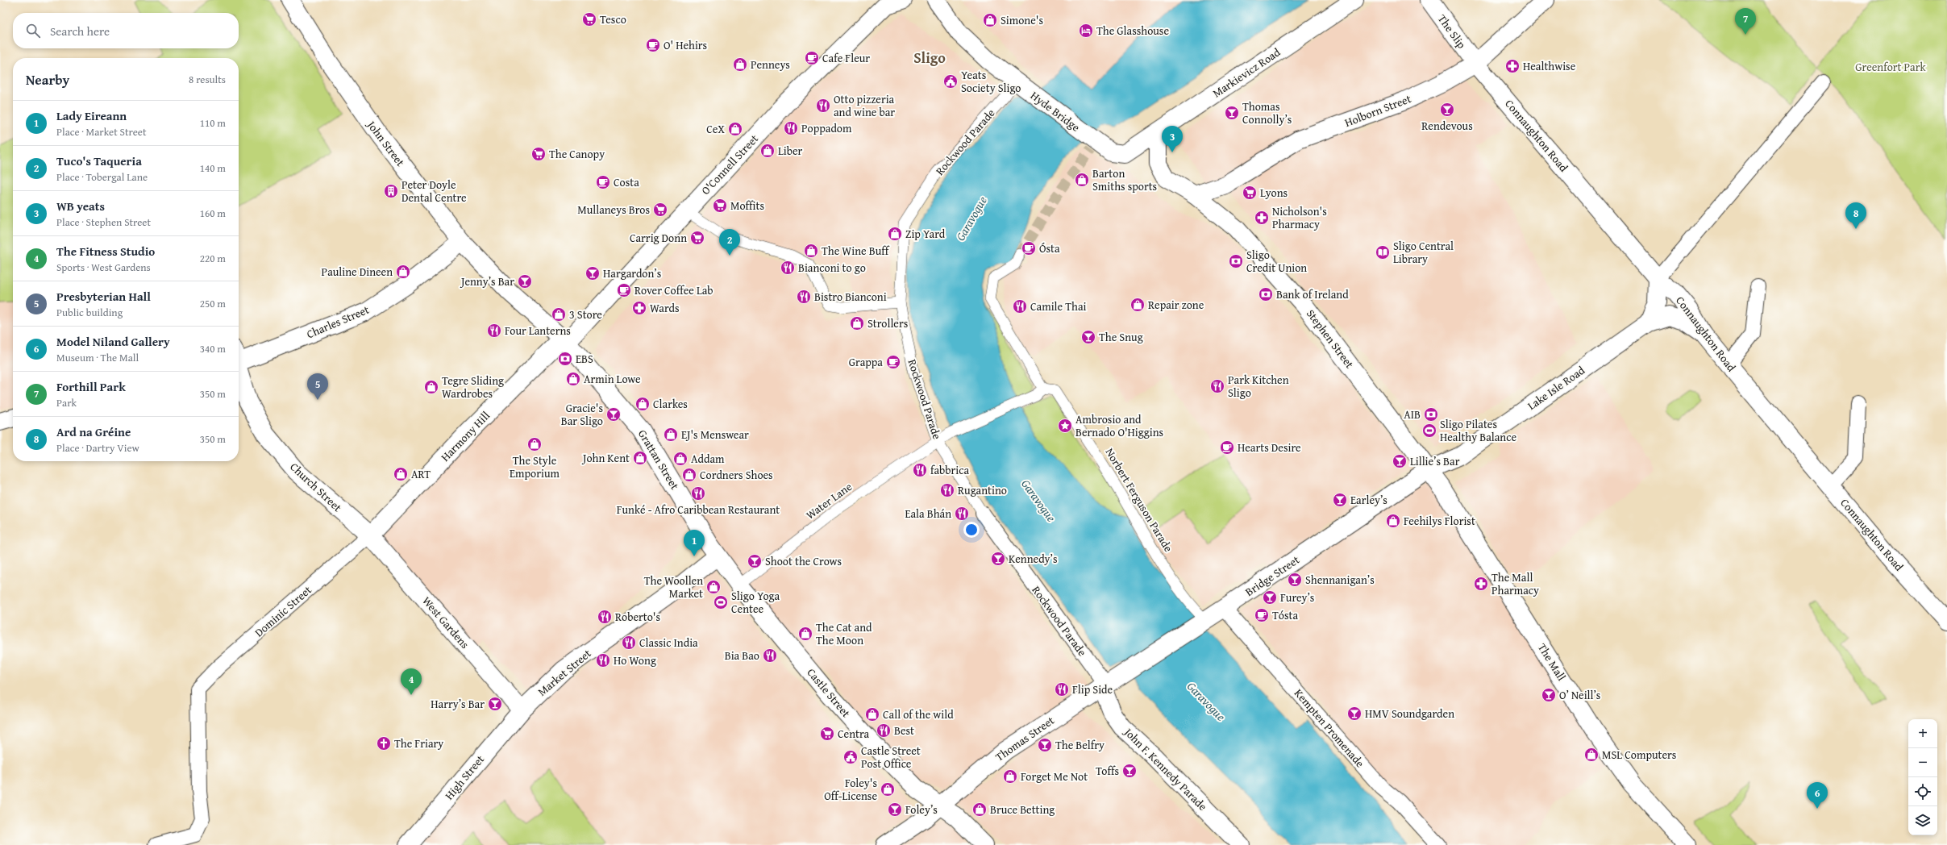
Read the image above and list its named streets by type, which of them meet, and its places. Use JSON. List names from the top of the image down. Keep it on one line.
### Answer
{"streets":{"street":["The Slip","Markievicz Road","Holborn Street","Hyde Bridge","Connaughton Road","Rockwood Parade","John Street","O'Connell Street","Charles Street","Stephen Street","Lake Isle Road","Harmony Hill","Grattan Street","Church Street","Norbert Ferguson Parade","Water Lane","Bridge Street","Dominic Street","West Gardens","The Mall","Market Street","Castle Street","Kempten Promenade","Thomas Street","John F. Kennedy Parade","High Street"]},"crossings":[["The Slip","Holborn Street"],["The Slip","Connaughton Road"],["Markievicz Road","Hyde Bridge"],["Markievicz Road","Stephen Street"],["Holborn Street","Connaughton Road"],["Holborn Street","Stephen Street"],["Hyde Bridge","Rockwood Parade"],["Connaughton Road","Lake Isle Road"],["Rockwood Parade","Water Lane"],["Rockwood Parade","Bridge Street"],["Rockwood Parade","Thomas Street"],["Rockwood Parade","John F. Kennedy Parade"],["John Street","O'Connell Street"],["John Street","Charles Street"],["John Street","Harmony Hill"],["John Street","Grattan Street"],["O'Connell Street","Harmony Hill"],["O'Connell Street","Grattan Street"],["Stephen Street","Lake Isle Road"],["Stephen Street","Bridge Street"],["Stephen Street","The Mall"],["Lake Isle Road","Bridge Street"],["Lake Isle Road","The Mall"],["Harmony Hill","Grattan Street"],["Harmony Hill","Church Street"],["Harmony Hill","Dominic Street"],["Harmony Hill","West Gardens"],["Grattan Street","Water Lane"],["Grattan Street","Market Street"],["Grattan Street","Castle Street"],["Church Street","Dominic Street"],["Church Street","West Gardens"],["Norbert Ferguson Parade","Water Lane"],["Norbert Ferguson Parade","Bridge Street"],["Water Lane","Castle Street"],["Bridge Street","The Mall"],["Bridge Street","Kempten Promenade"],["Bridge Street","Thomas Street"],["Bridge Street","John F. Kennedy Parade"],["Dominic Street","West Gardens"],["West Gardens","Market Street"],["West Gardens","High Street"],["Market Street","High Street"],["Castle Street","Thomas Street"],["Thomas Street","John F. Kennedy Parade"]],"districts":["Sligo"],"water":["Garavogue"],"parks":["Greenfort Park"],"places":{"supermarket":["Tesco","The Canopy","Lyons","Moffits","Mullaneys Bros","Carrig Donn","Centra"],"shop":["Simone's","Penneys","CeX","Liber","Barton Smiths sports","Zip Yard","The Wine Buff","Pauline Dineen","Repair zone","3 Store","Strollers","Armin Lowe","Tegre Sliding Wardrobes","Clarkes","EJ's Menswear","The Style Emporium","John Kent","Addam","ART","Cordners Shoes","Feehilys Florist","The Woollen Market","The Cat and The Moon","Call of the wild","MSL Computers","Forget Me Not","Foley's Off-License","Bruce Betting"],"hotel":["The Glasshouse"],"cafe":["O' Hehirs","Cafe Fleur","Costa","Ósta","Rover Coffee Lab","Grappa","Hearts Desire","Tósta"],"pharmacy":["Healthwise","Nicholson's Pharmacy","Wards","The Mall Pharmacy"],"public building":["Yeats Society Sligo","Castle Street Post Office"],"restaurant":["Otto pizzeria and wine bar","Poppadom","Bianconi to go","Bistro Bianconi","Camile Thai","Four Lanterns","Park Kitchen Sligo","fabbrica","Rugantino","Funké - Afro Caribbean Restaurant","Eala Bhán","Roberto's","Classic India","Bia Bao","Ho Wong","Flip Side","Best"],"bar":["Rendevous","Thomas Connolly’s","Hargardon’s","Jenny’s Bar","The Snug","Gracie's Bar Sligo","Lillie’s Bar","Earley’s","Kennedy’s","Shoot the Crows","Shennanigan’s","Furey’s","O’ Neill’s","Harry’s Bar","HMV Soundgarden","The Belfry","Toffs","Foley’s"],"building":["Peter Doyle Dental Centre"],"library":["Sligo Central Library"],"bank":["Sligo Credit Union","Bank of Ireland","EBS","AIB"],"place":["Ambrosio and Bernado O'Higgins"],"sports":["Sligo Pilates Healthy Balance","Sligo Yoga Centee"],"church":["The Friary"]},"page":{"pins":["7","3","8","2","5","1","4","6"],"search":"Search here","heading":["Nearby","8 results"],"list":[{"mark":"1","name":"Lady Eireann","note":"Place · Market Street","value":"110 m"},{"mark":"2","name":"Tuco's Taqueria","note":"Place · Tobergal Lane","value":"140 m"},{"mark":"3","name":"WB yeats","note":"Place · Stephen Street","value":"160 m"},{"mark":"4","name":"The Fitness Studio","note":"Sports · West Gardens","value":"220 m"},{"mark":"5","name":"Presbyterian Hall","note":"Public building","value":"250 m"},{"mark":"6","name":"Model Niland Gallery","note":"Museum · The Mall","value":"340 m"},{"mark":"7","name":"Forthill Park","note":"Park","value":"350 m"},{"mark":"8","name":"Ard na Gréine","note":"Place · Dartry View","value":"350 m"}],"map_buttons":["+","−"]}}
